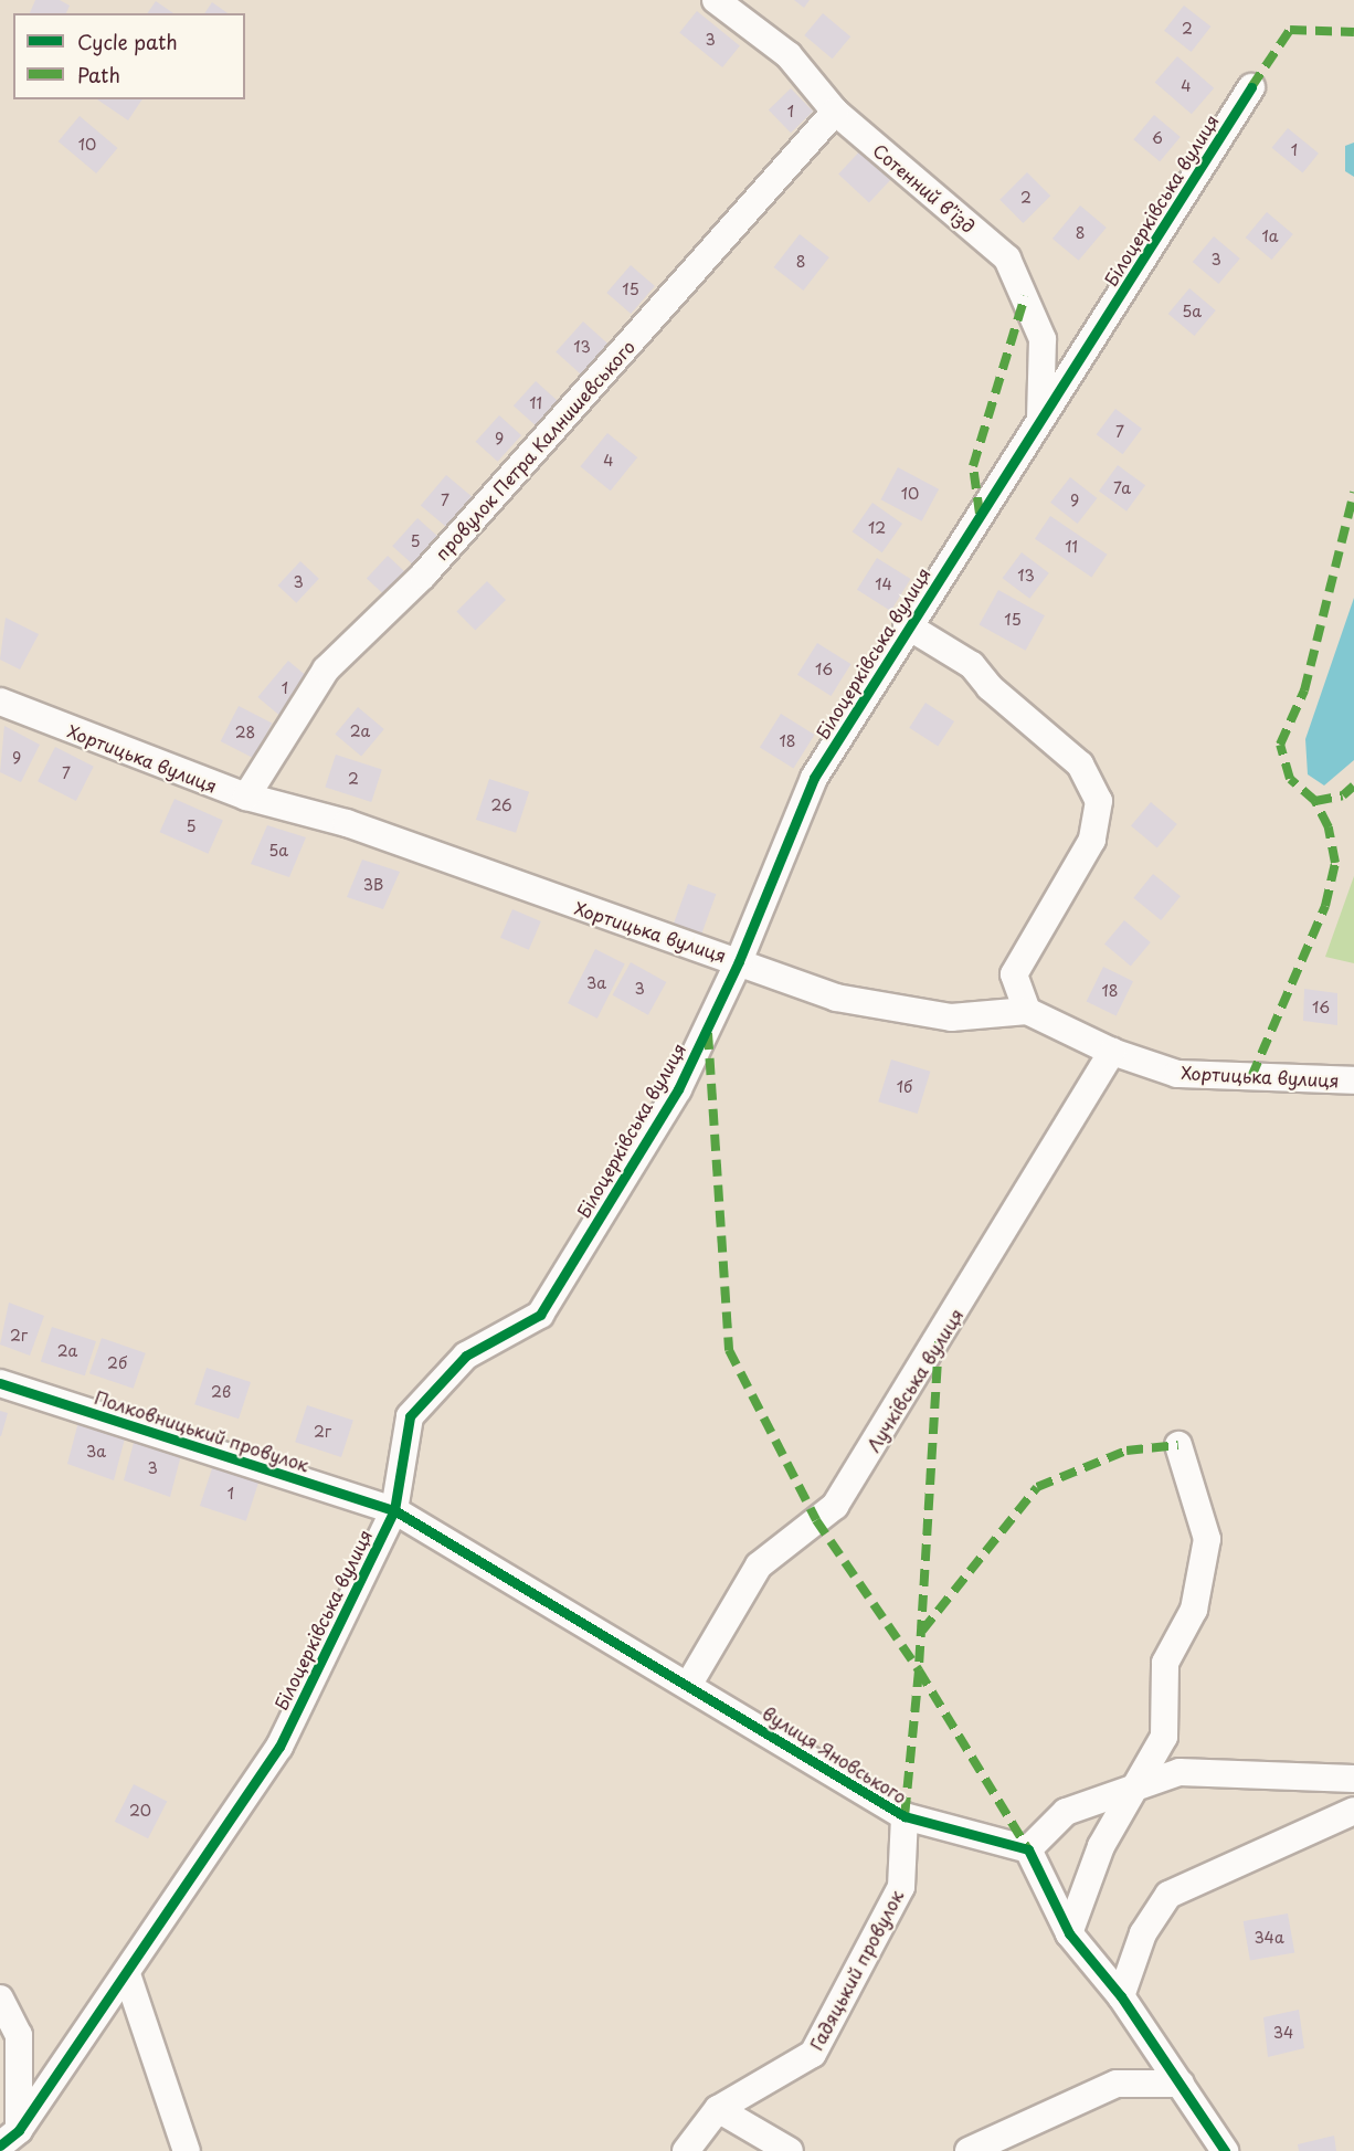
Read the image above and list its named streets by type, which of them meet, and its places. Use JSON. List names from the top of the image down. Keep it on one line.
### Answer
{"streets":{"street":["Сотенний в’їзд","Білоцерківська вулиця","провулок Петра Калнишевського","Хортицька вулиця","Лучківська вулиця","Полковницький провулок","вулиця Яновського","Гадяцький провулок"]},"crossings":[["Сотенний в’їзд","Білоцерківська вулиця"],["Сотенний в’їзд","провулок Петра Калнишевського"],["Білоцерківська вулиця","Хортицька вулиця"],["Білоцерківська вулиця","Полковницький провулок"],["Білоцерківська вулиця","вулиця Яновського"],["провулок Петра Калнишевського","Хортицька вулиця"],["Хортицька вулиця","Лучківська вулиця"],["Лучківська вулиця","вулиця Яновського"],["Полковницький провулок","вулиця Яновського"],["вулиця Яновського","Гадяцький провулок"]],"house_numbers":["2","3","4","1","6","10","1","2","8","1а","3","8","15","5а","13","11","7","9","4","7а","10","7","9","12","5","11","13","3","14","15","16","1","2а","28","18","9","7","2","26","5","5а","3В","3а","3","18","16","1б","2г","2а","2б","2в","2г","3а","3","1","20","34а","34"],"legend":["Cycle path","Path"]}
